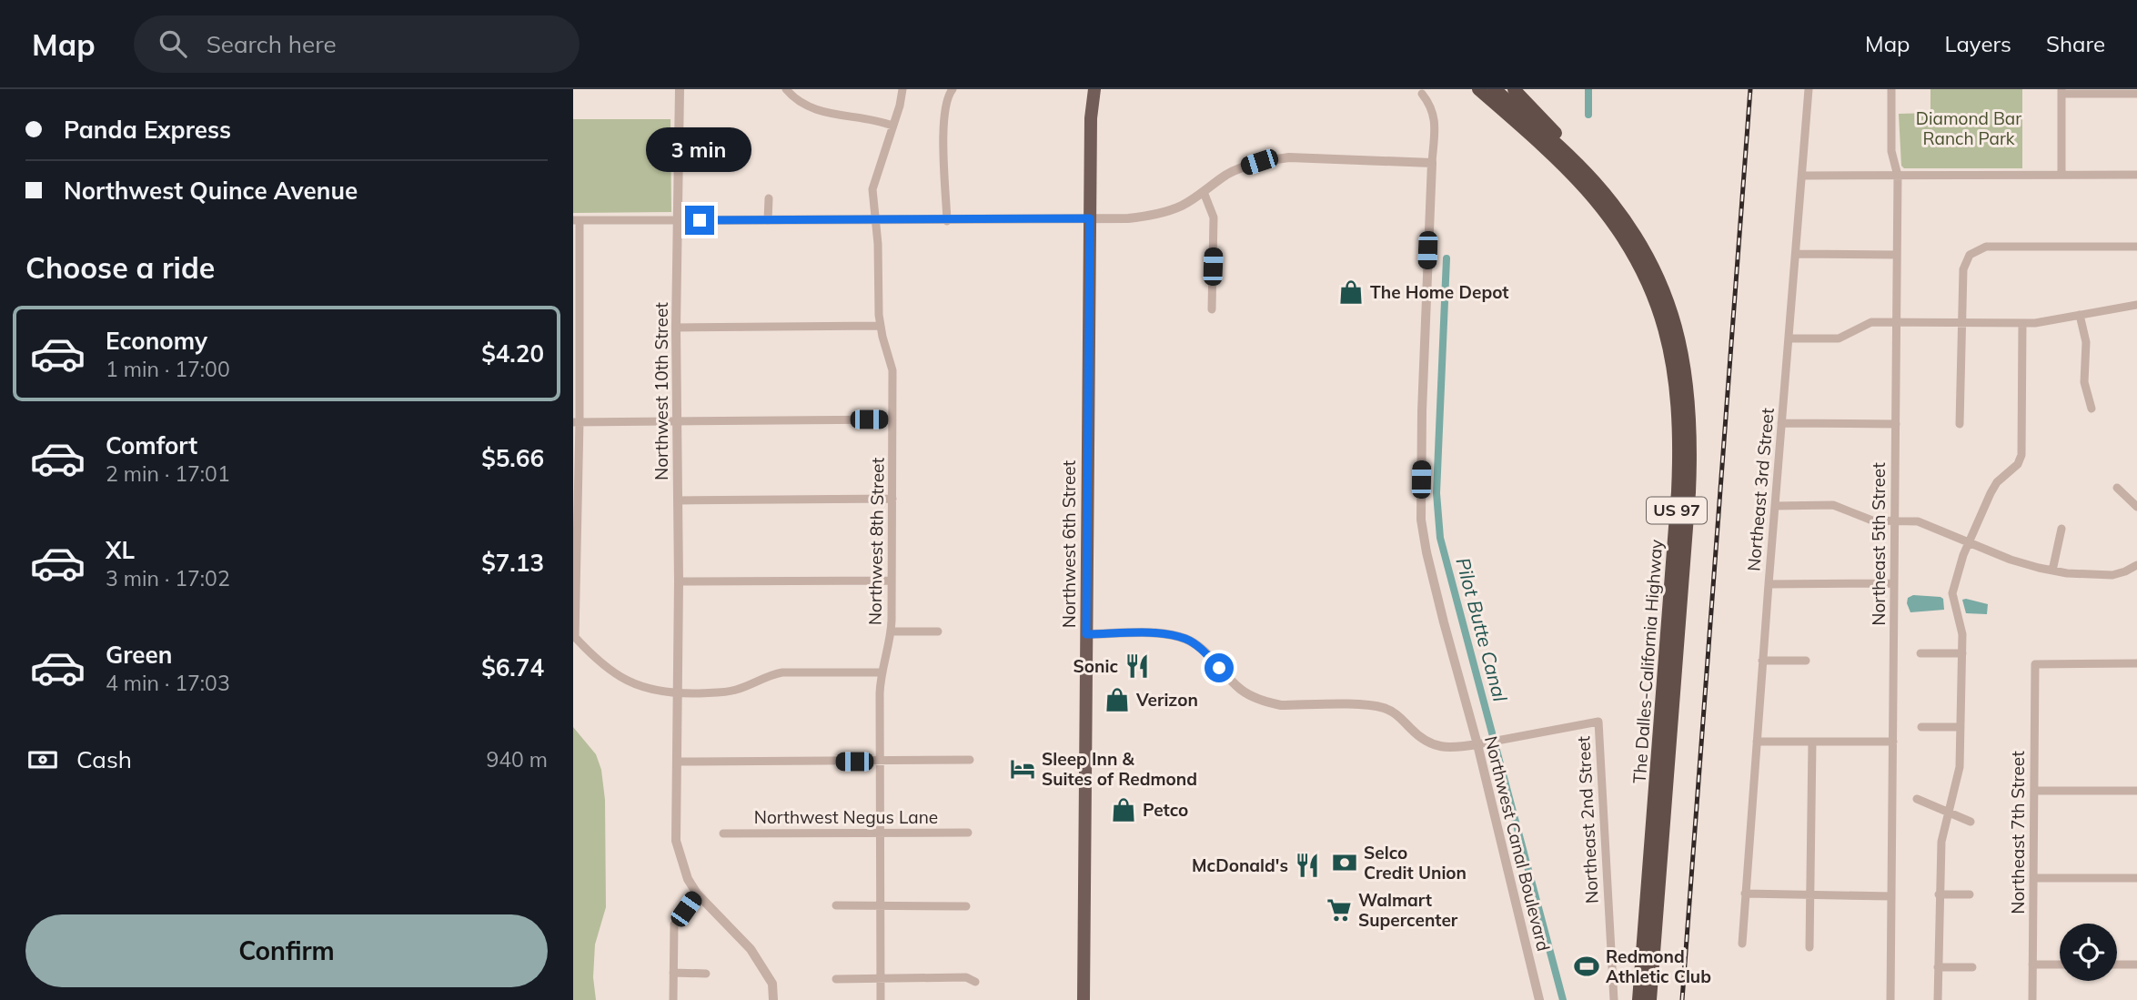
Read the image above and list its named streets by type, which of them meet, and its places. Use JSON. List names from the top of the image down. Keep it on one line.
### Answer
{"streets":{"highway":["US 97","The Dalles-California Highway"],"main road":["Northwest 6th Street"],"street":["Northwest 10th Street","Northeast 3rd Street","Northwest 8th Street","Northeast 5th Street","Northwest Negus Lane","Northeast 2nd Street","Northeast 7th Street","Northwest Canal Boulevard"]},"crossings":[["Northwest 8th Street","Northwest Negus Lane"],["Northeast 2nd Street","Northwest Canal Boulevard"]],"water":["Pilot Butte Canal"],"parks":["Diamond Bar Ranch Park"],"places":{"shop":["The Home Depot","Verizon","Petco"],"restaurant":["Sonic","McDonald's"],"hotel":["Sleep Inn & Suites of Redmond"],"bank":["Selco Credit Union"],"supermarket":["Walmart Supercenter"],"sports":["Redmond Athletic Club"]},"page":{"header":"Map","search":"Search here","nav":["Map","Layers","Share"],"banner":["Panda Express","Northwest Quince Avenue"],"bubble":"3 min","heading":"Choose a ride","list":[{"name":"Economy","note":"1 min · 17:00","value":"$4.20"},{"name":"Comfort","note":"2 min · 17:01","value":"$5.66"},{"name":"XL","note":"3 min · 17:02","value":"$7.13"},{"name":"Green","note":"4 min · 17:03","value":"$6.74"}],"pay":["Cash","940 m"],"buttons":"Confirm"}}
